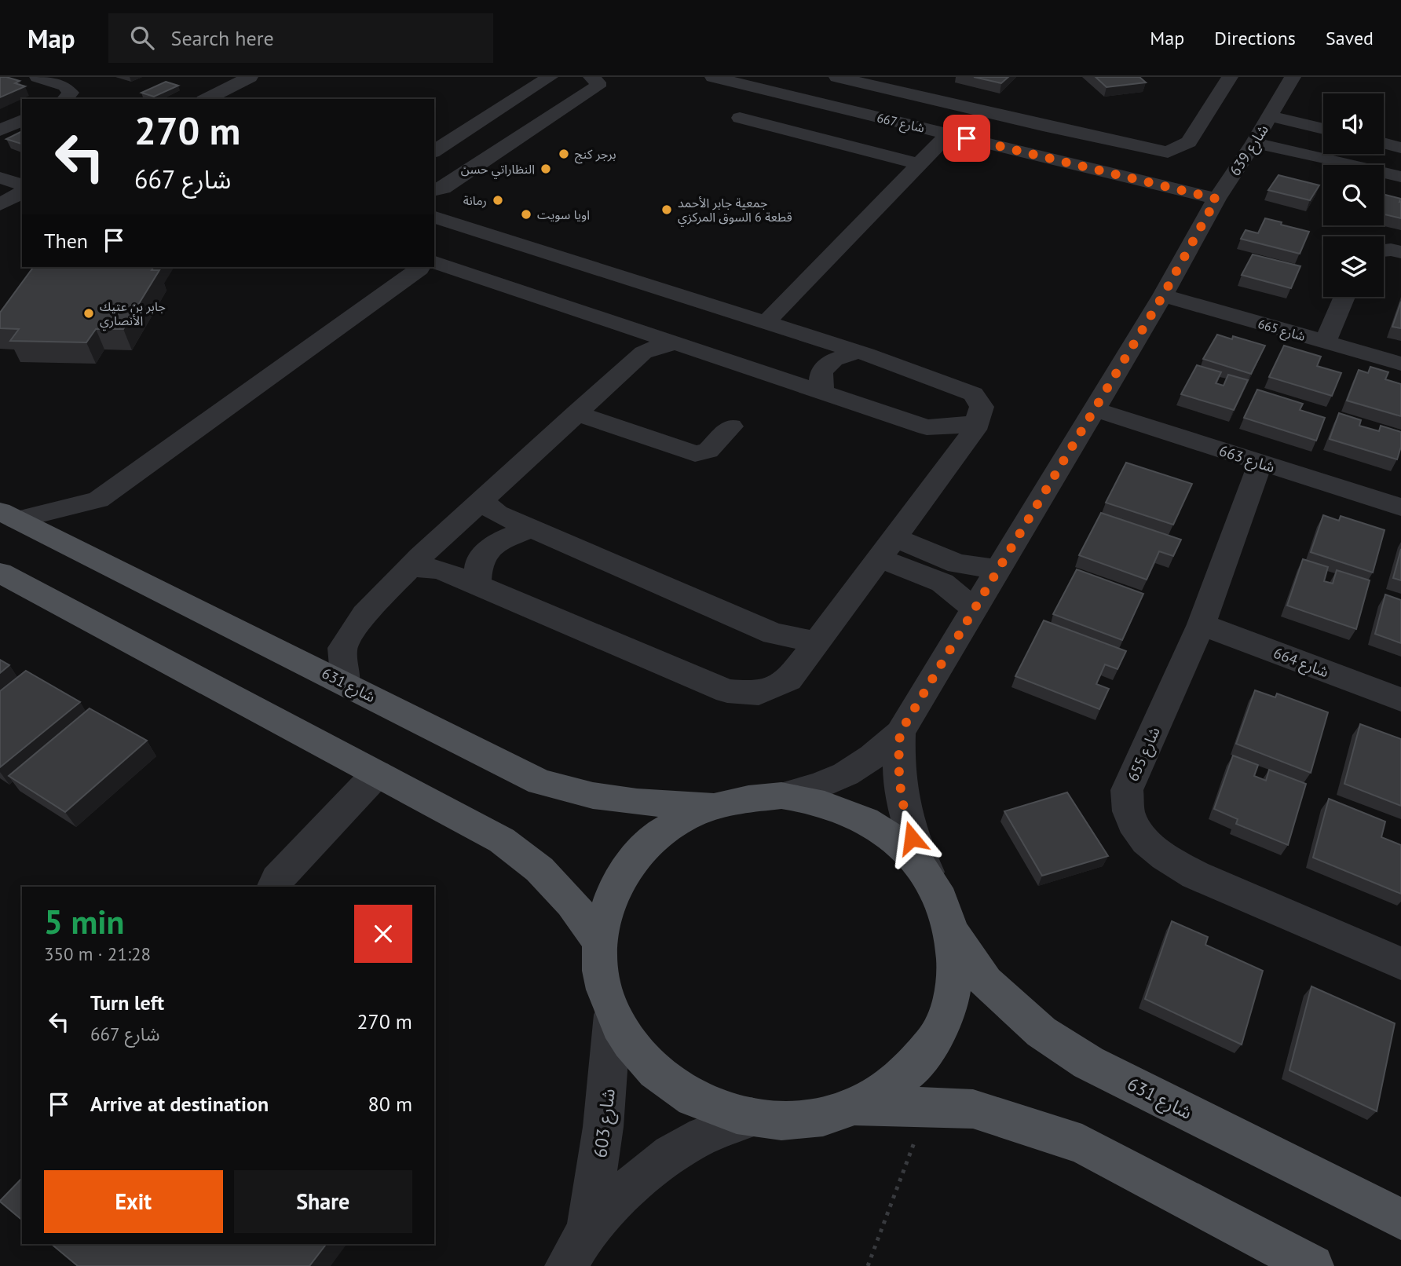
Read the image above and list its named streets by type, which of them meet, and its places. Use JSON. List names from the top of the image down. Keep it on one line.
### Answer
{"streets":{"main road":["شارع 631"],"street":["شارع 667","شارع 639","شارع 665","شارع 663","شارع 664","شارع 655","شارع 603"]},"crossings":[["شارع 667","شارع 639"],["شارع 639","شارع 665"],["شارع 639","شارع 663"],["شارع 663","شارع 655"],["شارع 664","شارع 655"]],"places":["برجر كنج","النظاراتي حسن","رمانة","جمعية جابر الأحمد قطعة 6 السوق المركزي","اويا سويت","جابر بن عتيك الأنصاري"],"page":{"header":"Map","search":"Search here","nav":["Map","Directions","Saved"],"turn":["270 m","شارع 667"],"then":"Then","heading":["5 min","350 m · 21:28"],"list":[{"name":"Turn left","note":"شارع 667","value":"270 m"},{"name":"Arrive at destination","value":"80 m"}],"buttons":["Exit","Share"]}}
